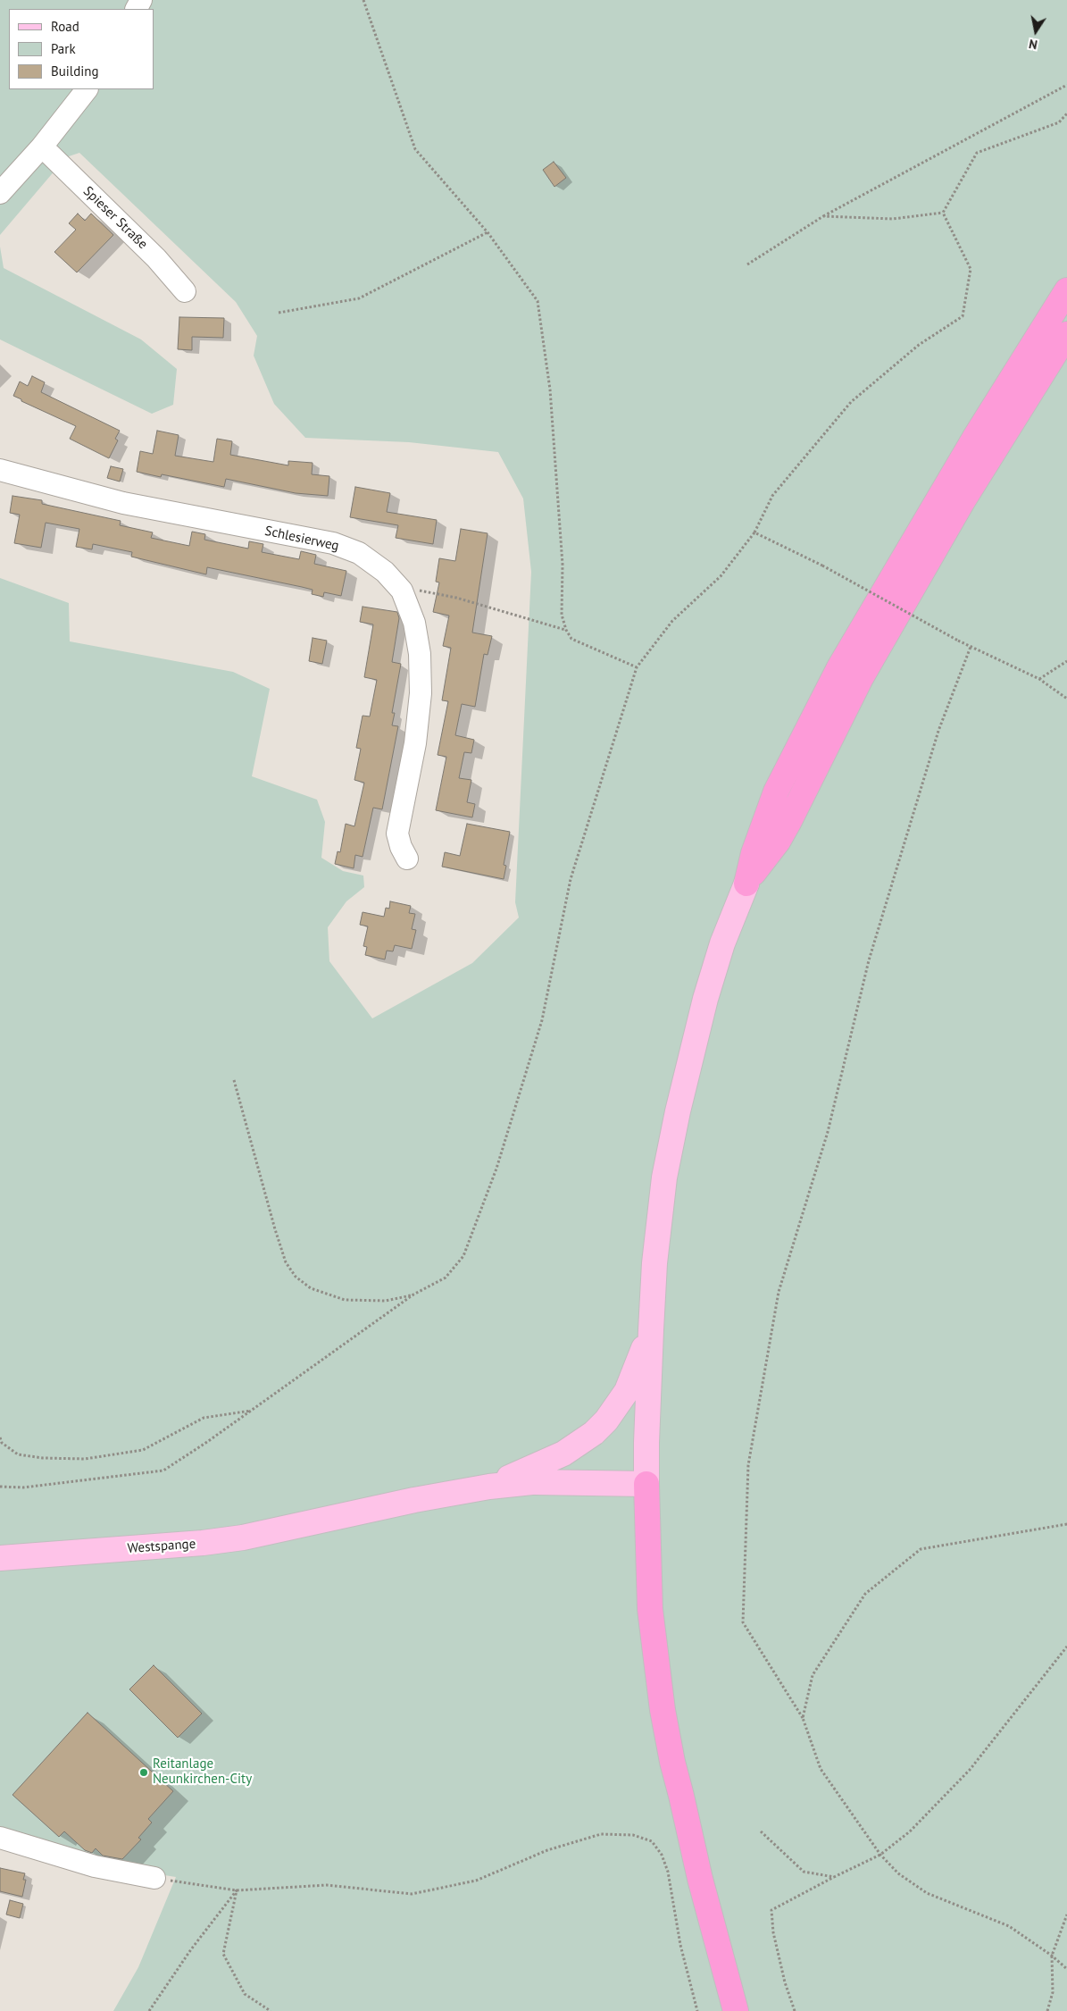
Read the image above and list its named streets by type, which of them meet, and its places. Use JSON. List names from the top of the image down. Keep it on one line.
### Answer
{"streets":{"main road":["Westspange"],"street":["Spieser Straße","Schlesierweg"]},"places":["Reitanlage Neunkirchen-City"],"legend":["Road","Park","Building"],"north":"bottom"}
